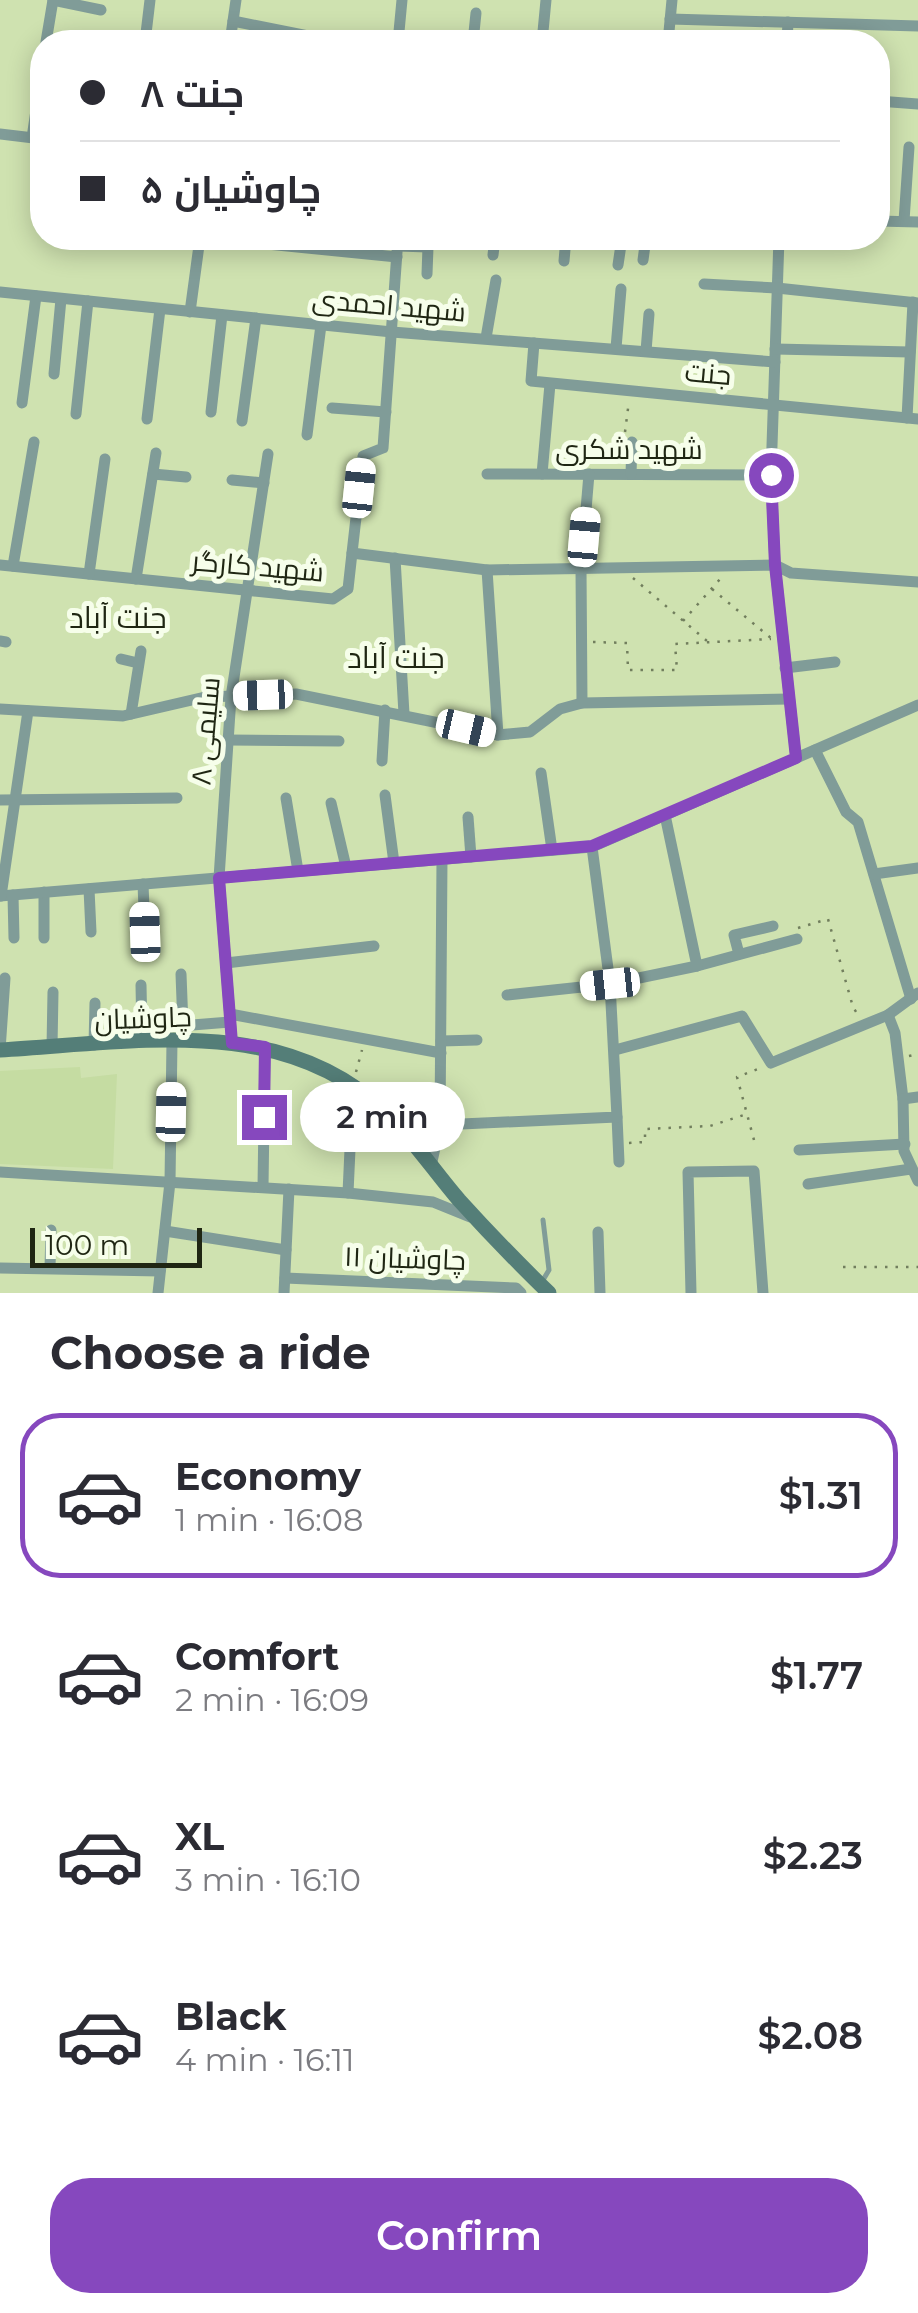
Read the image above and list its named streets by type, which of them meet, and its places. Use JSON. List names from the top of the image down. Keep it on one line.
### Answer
{"streets":{"main road":["چاوشیان"],"street":["شهید احمدی","جنت","شهید شکری","شهید کارگر","سلیمی ۸","چاوشیان ۱۱"]},"crossings":[["شهید کارگر","سلیمی ۸"],["سلیمی ۸","چاوشیان"]],"districts":["جنت آباد","جنت آباد"],"scale_bar":"100 m","page":{"banner":["جنت ۸","چاوشیان ۵"],"bubble":"2 min","scale":"100 m","heading":"Choose a ride","list":[{"name":"Economy","note":"1 min · 16:08","value":"$1.31"},{"name":"Comfort","note":"2 min · 16:09","value":"$1.77"},{"name":"XL","note":"3 min · 16:10","value":"$2.23"},{"name":"Black","note":"4 min · 16:11","value":"$2.08"}],"buttons":"Confirm"}}
